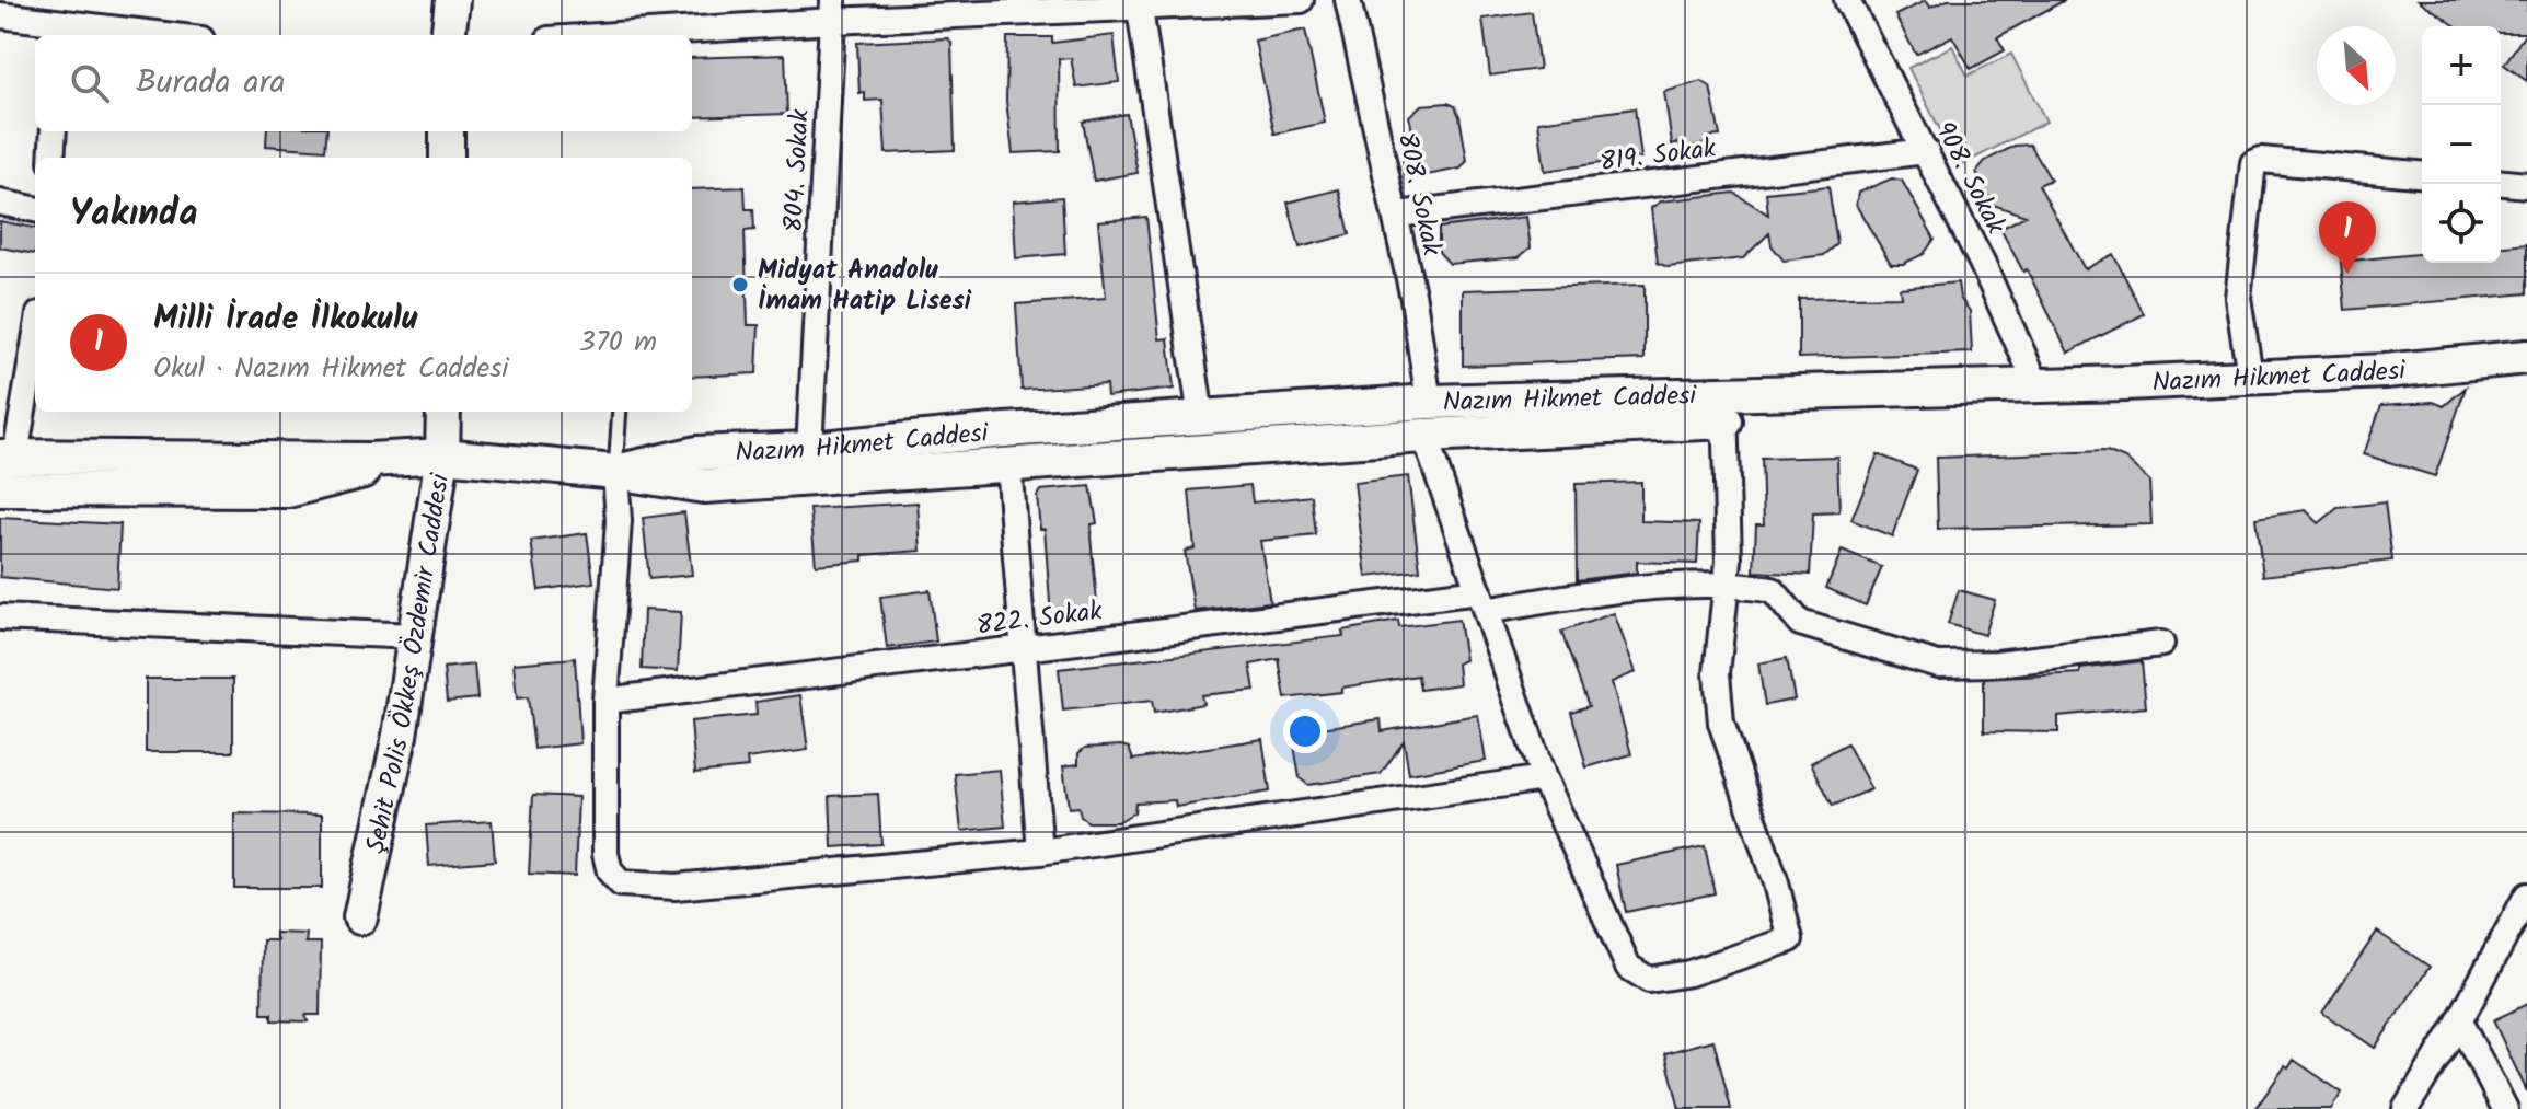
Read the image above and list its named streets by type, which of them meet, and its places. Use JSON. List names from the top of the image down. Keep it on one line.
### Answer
{"streets":{"street":["819. Sokak","804. Sokak","908. Sokak","808. Sokak","Nazım Hikmet Caddesi","822. Sokak","Şehit Polis Ökkeş Özdemir Caddesi"]},"crossings":[["819. Sokak","908. Sokak"],["819. Sokak","808. Sokak"],["804. Sokak","Nazım Hikmet Caddesi"],["908. Sokak","Nazım Hikmet Caddesi"],["808. Sokak","Nazım Hikmet Caddesi"],["Nazım Hikmet Caddesi","Şehit Polis Ökkeş Özdemir Caddesi"]],"places":["Midyat Anadolu İmam Hatip Lisesi"],"north":"bottom right","page":{"map_buttons":["+","−"],"search":"Burada ara","heading":"Yakında","pins":"1","list":[{"mark":"1","name":"Milli İrade İlkokulu","note":"Okul · Nazım Hikmet Caddesi","value":"370 m"}]}}
